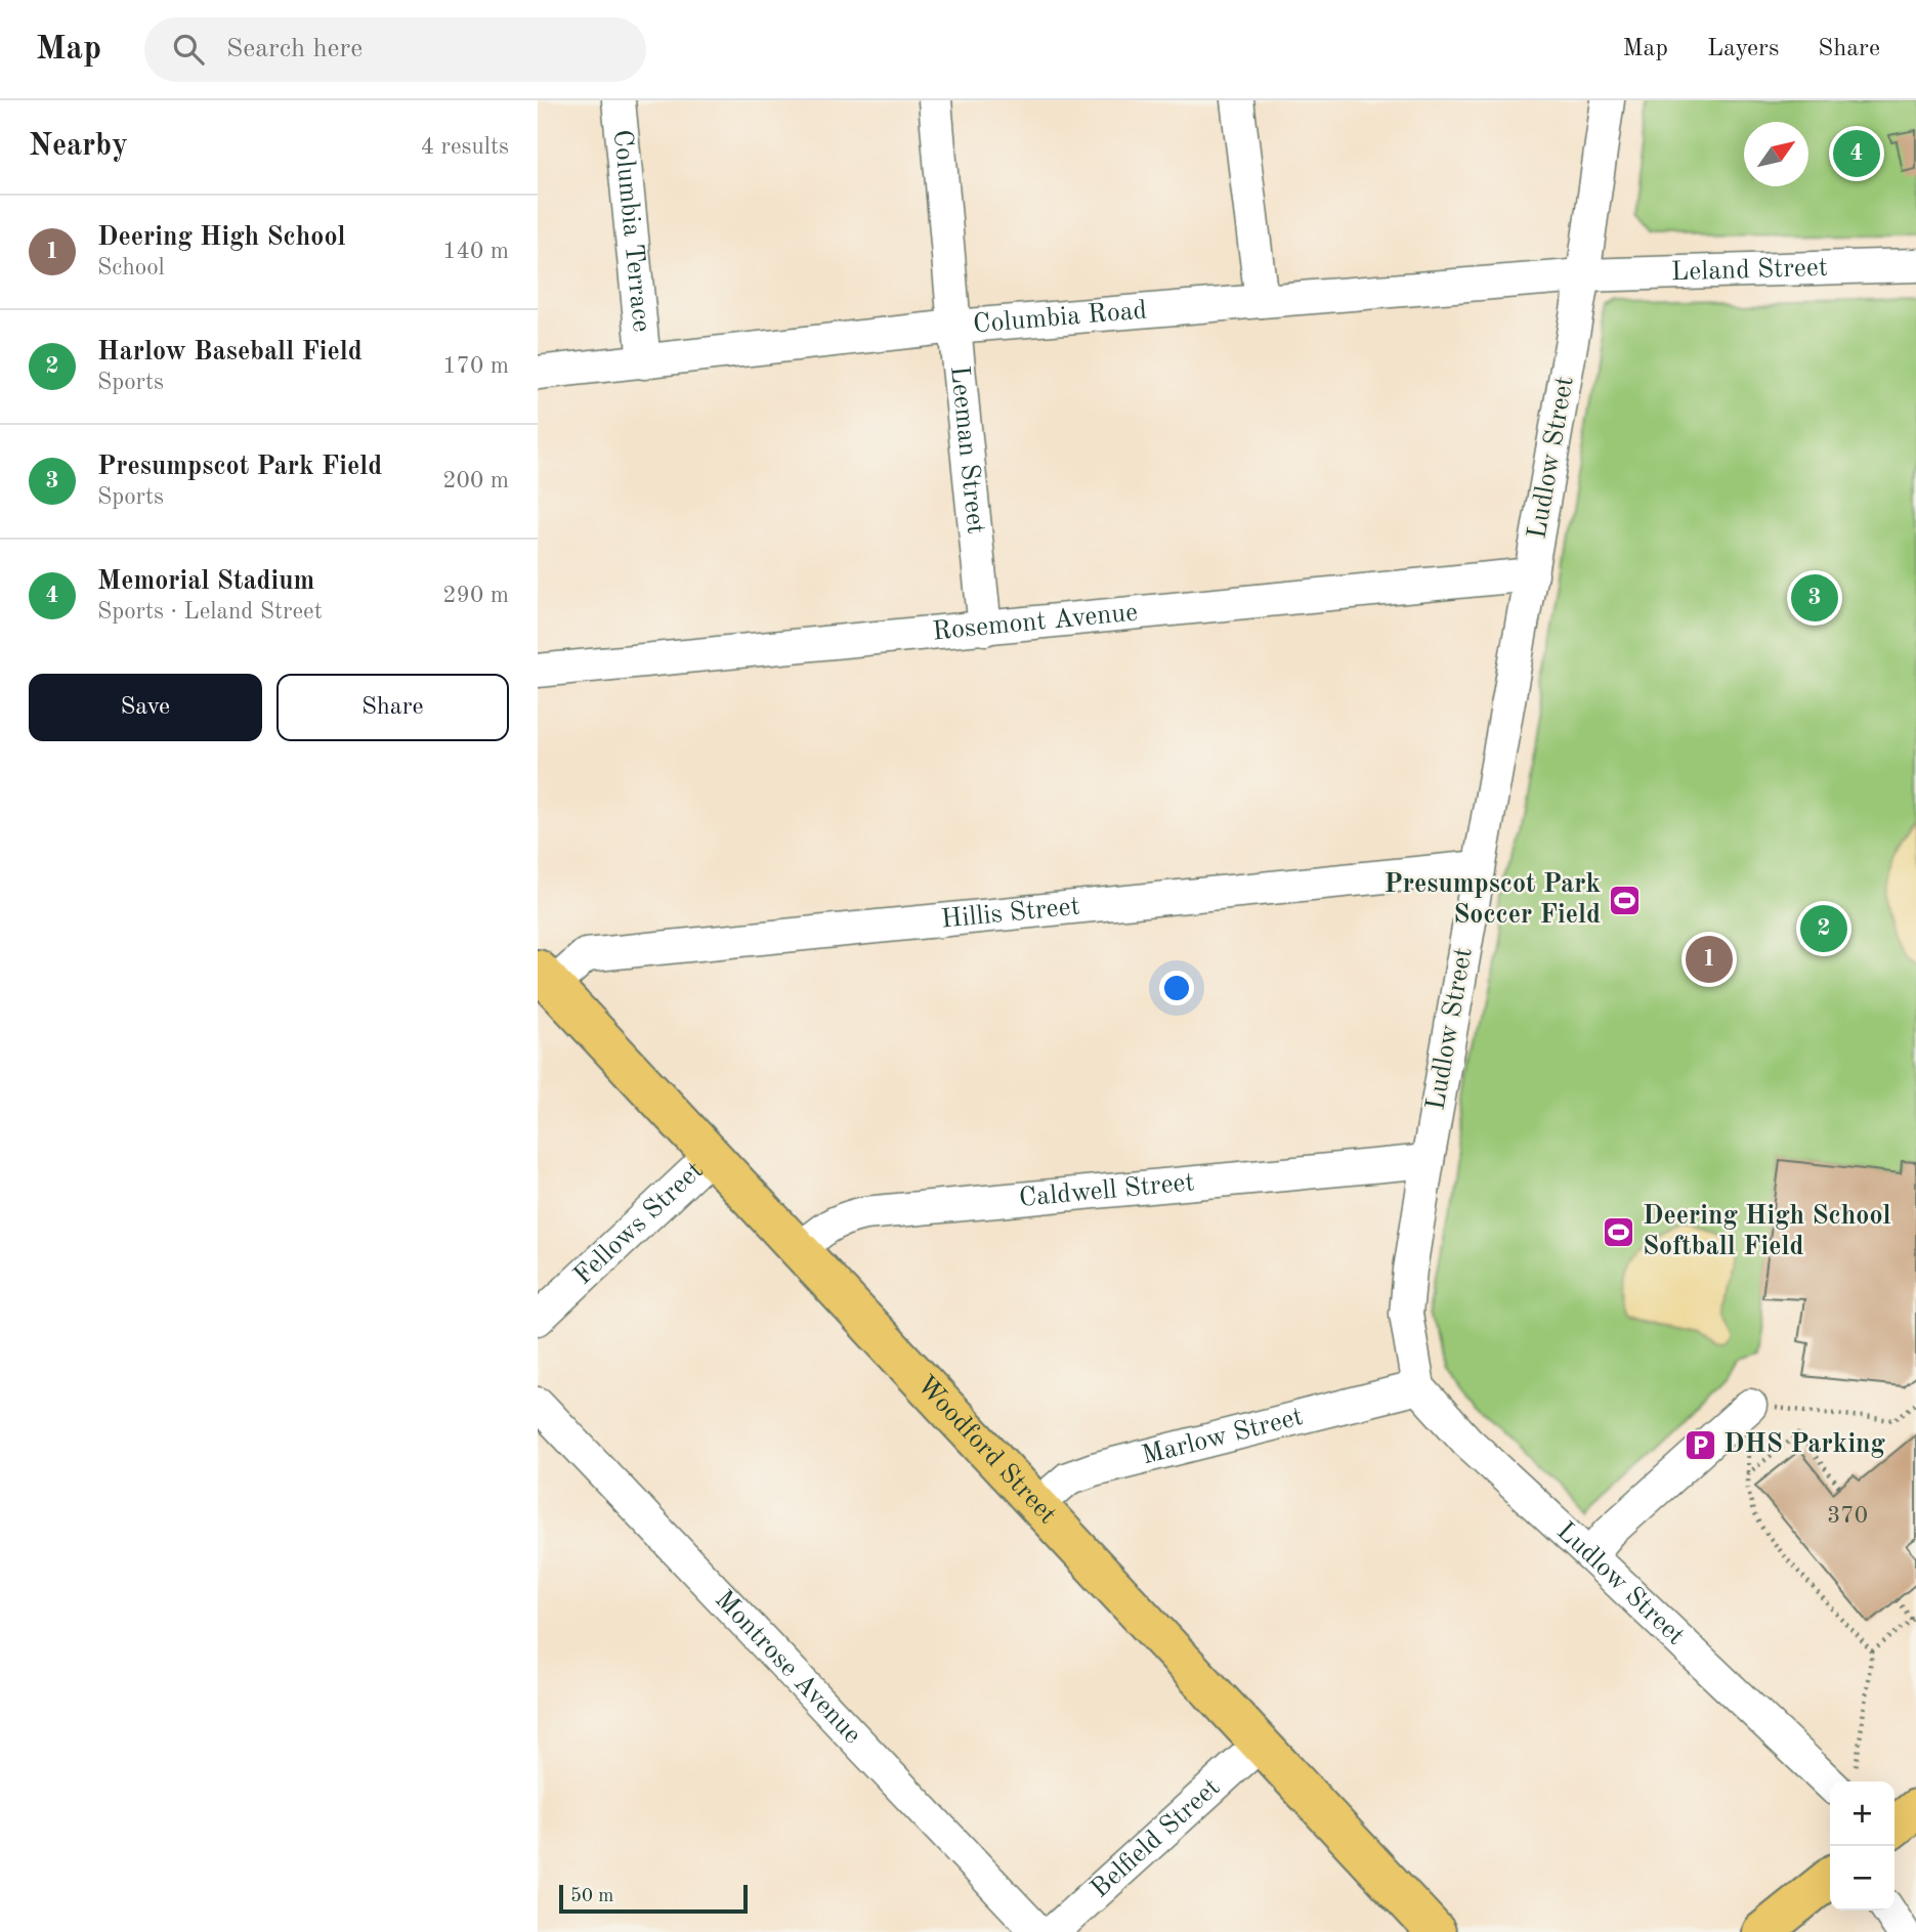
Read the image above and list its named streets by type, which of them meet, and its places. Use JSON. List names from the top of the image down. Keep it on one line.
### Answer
{"streets":{"main road":["Woodford Street"],"street":["Columbia Terrace","Leland Street","Columbia Road","Leeman Street","Ludlow Street","Rosemont Avenue","Hillis Street","Caldwell Street","Fellows Street","Marlow Street","Montrose Avenue","Belfield Street"]},"crossings":[["Columbia Terrace","Columbia Road"],["Leland Street","Columbia Road"],["Leland Street","Ludlow Street"],["Columbia Road","Leeman Street"],["Columbia Road","Ludlow Street"],["Leeman Street","Rosemont Avenue"],["Ludlow Street","Rosemont Avenue"],["Ludlow Street","Hillis Street"],["Ludlow Street","Caldwell Street"],["Ludlow Street","Marlow Street"],["Hillis Street","Woodford Street"],["Caldwell Street","Woodford Street"],["Fellows Street","Woodford Street"],["Marlow Street","Woodford Street"],["Woodford Street","Belfield Street"]],"places":{"sports":["Presumpscot Park Soccer Field","Deering High School Softball Field"],"parking":["DHS Parking"]},"house_numbers":["370"],"scale_bar":"50 m","north":"top right","page":{"header":"Map","search":"Search here","nav":["Map","Layers","Share"],"heading":["Nearby","4 results"],"pins":["4","3","2","1"],"list":[{"mark":"1","name":"Deering High School","note":"School","value":"140 m"},{"mark":"2","name":"Harlow Baseball Field","note":"Sports","value":"170 m"},{"mark":"3","name":"Presumpscot Park Field","note":"Sports","value":"200 m"},{"mark":"4","name":"Memorial Stadium","note":"Sports · Leland Street","value":"290 m"}],"buttons":["Save","Share"],"map_buttons":["+","−"],"scale":"50 m"}}
